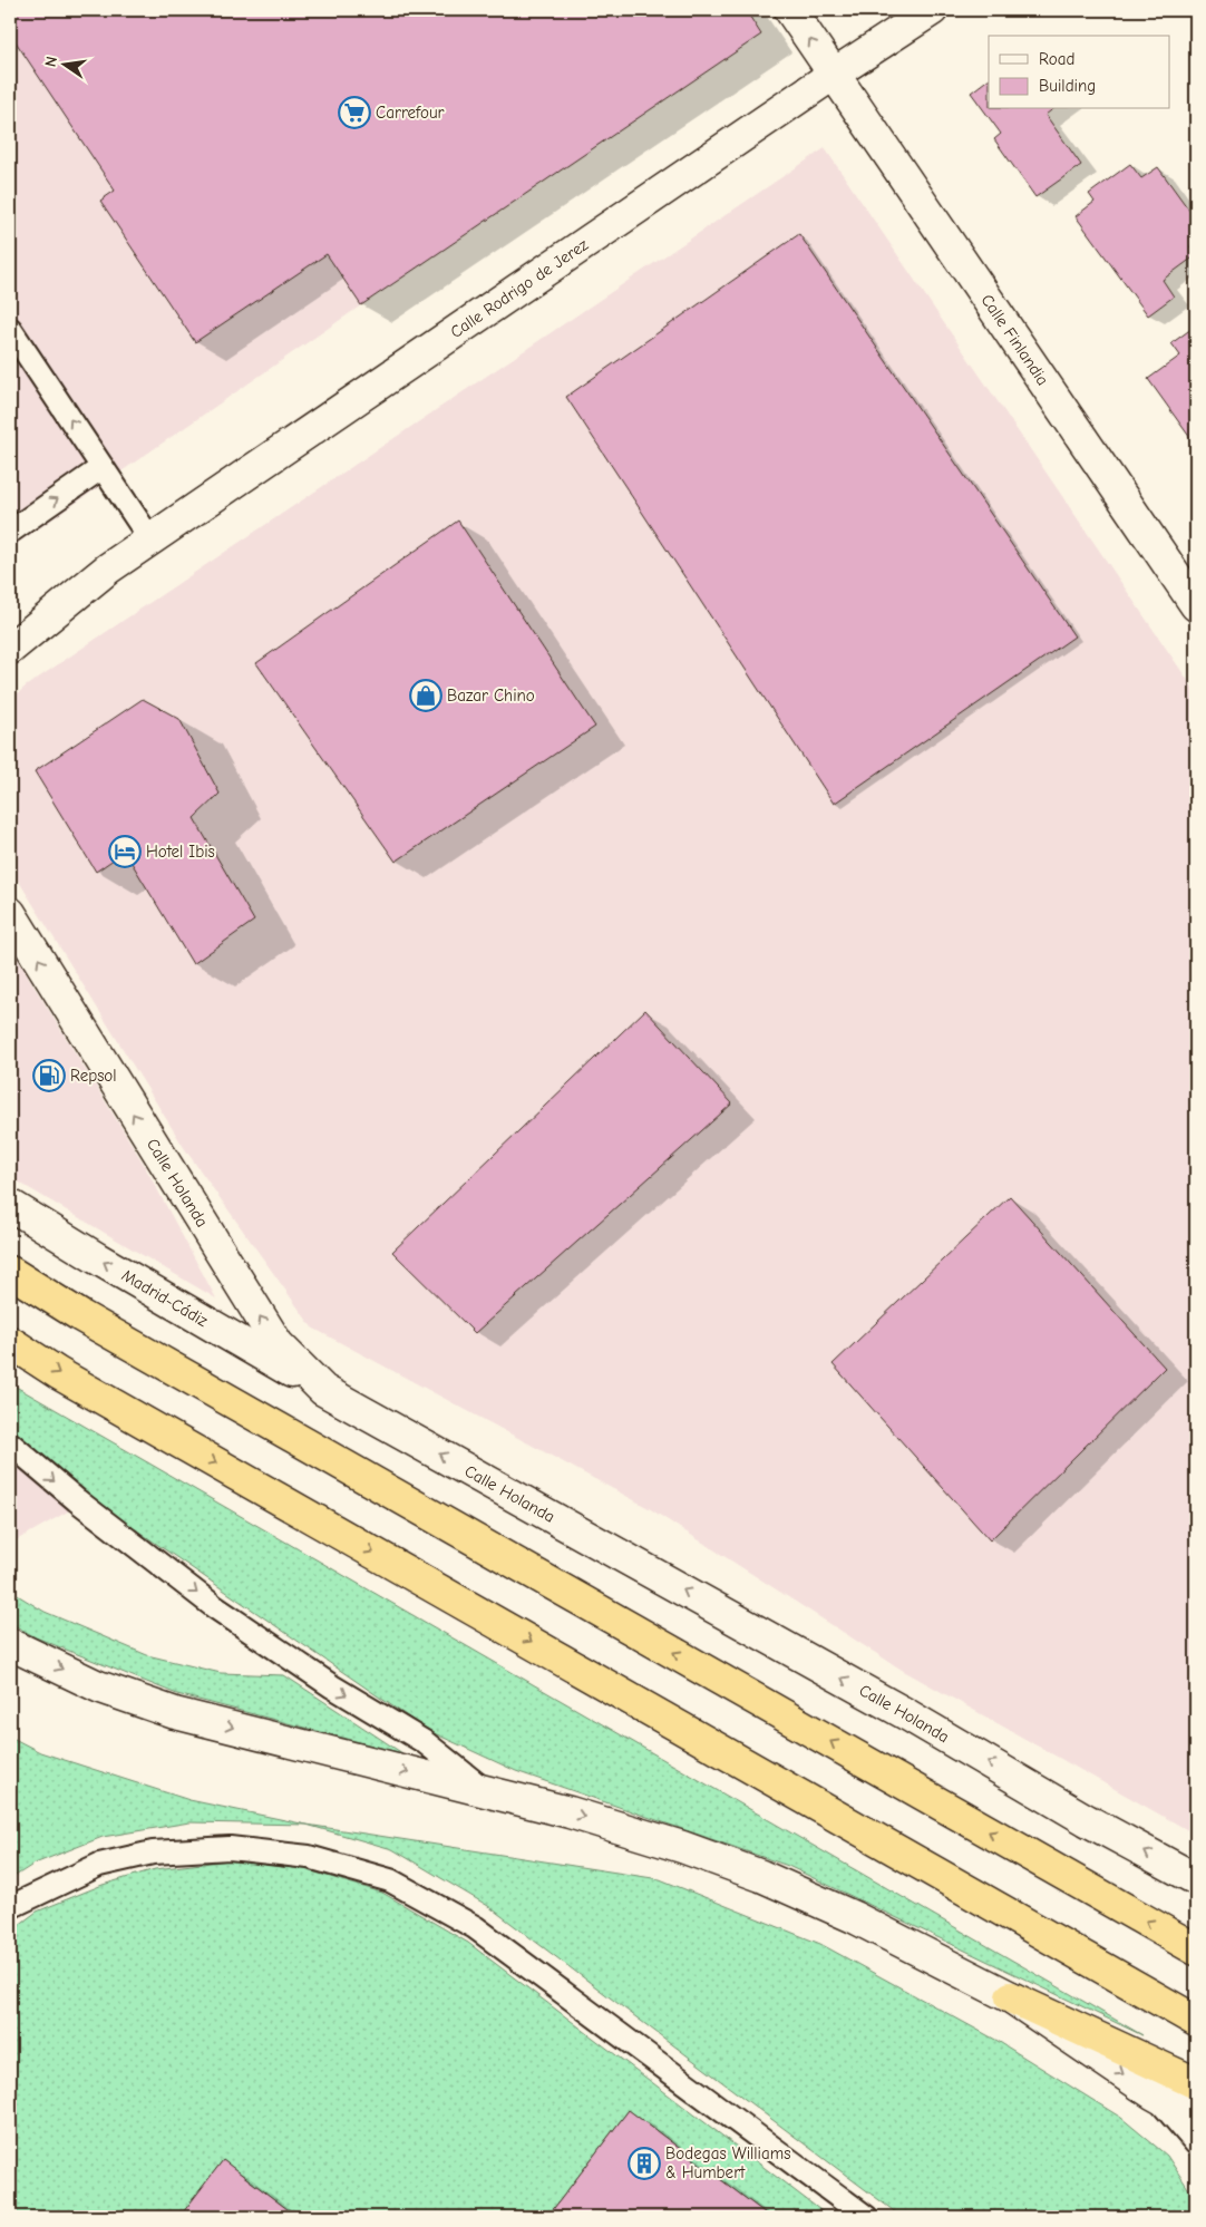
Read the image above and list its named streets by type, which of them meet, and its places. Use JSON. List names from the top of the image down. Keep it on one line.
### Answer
{"streets":{"street":["Calle Rodrigo de Jerez","Calle Finlandia","Calle Holanda","Madrid-Cádiz"]},"crossings":[["Calle Rodrigo de Jerez","Calle Finlandia"],["Calle Holanda","Madrid-Cádiz"]],"one_way":["Madrid-Cádiz"],"places":{"supermarket":["Carrefour"],"shop":["Bazar Chino"],"hotel":["Hotel Ibis"],"fuel station":["Repsol"],"building":["Bodegas Williams & Humbert"]},"legend":["Road","Building"],"north":"left"}
